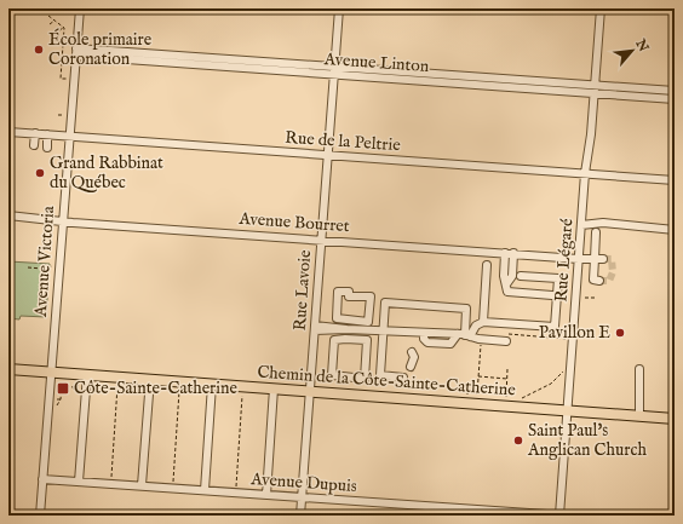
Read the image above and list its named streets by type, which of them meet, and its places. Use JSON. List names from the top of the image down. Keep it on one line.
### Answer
{"streets":{"main road":["Chemin de la Côte-Sainte-Catherine"],"street":["Avenue Linton","Rue de la Peltrie","Avenue Bourret","Rue Légaré","Avenue Victoria","Rue Lavoie","Avenue Dupuis"]},"crossings":[["Avenue Linton","Rue Légaré"],["Avenue Linton","Avenue Victoria"],["Avenue Linton","Rue Lavoie"],["Rue de la Peltrie","Rue Légaré"],["Rue de la Peltrie","Avenue Victoria"],["Rue de la Peltrie","Rue Lavoie"],["Avenue Bourret","Rue Légaré"],["Avenue Bourret","Avenue Victoria"],["Avenue Bourret","Rue Lavoie"],["Rue Légaré","Chemin de la Côte-Sainte-Catherine"],["Rue Légaré","Avenue Dupuis"],["Avenue Victoria","Chemin de la Côte-Sainte-Catherine"],["Avenue Victoria","Avenue Dupuis"],["Rue Lavoie","Chemin de la Côte-Sainte-Catherine"],["Rue Lavoie","Avenue Dupuis"]],"places":{"other":["École primaire Coronation","Grand Rabbinat du Québec","Pavillon E","Saint Paul's Anglican Church"],"transit":["Côte-Sainte-Catherine"]},"north":"top right"}
